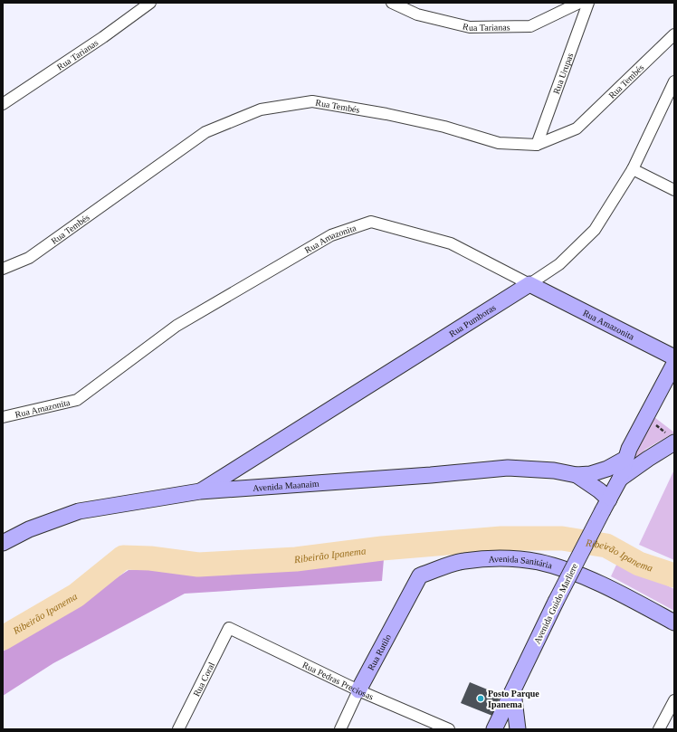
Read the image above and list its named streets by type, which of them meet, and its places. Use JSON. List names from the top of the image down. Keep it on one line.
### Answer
{"streets":{"main road":["Rua Amazonita","Rua Pumboras","Avenida Maanaim","Avenida Sanitária","Avenida Guido Marliere","Rua Rutilo"],"street":["Rua Tarianas","Rua Urupas","Rua Tembés","Rua Coral","Rua Pedras Preciosas"]},"crossings":[["Rua Urupas","Rua Tembés"],["Rua Amazonita","Rua Pumboras"],["Rua Pumboras","Avenida Maanaim"],["Avenida Maanaim","Avenida Guido Marliere"],["Avenida Sanitária","Rua Rutilo"],["Rua Rutilo","Rua Pedras Preciosas"],["Rua Coral","Rua Pedras Preciosas"]],"water":["Ribeirão Ipanema"],"places":["Posto Parque Ipanema"]}
